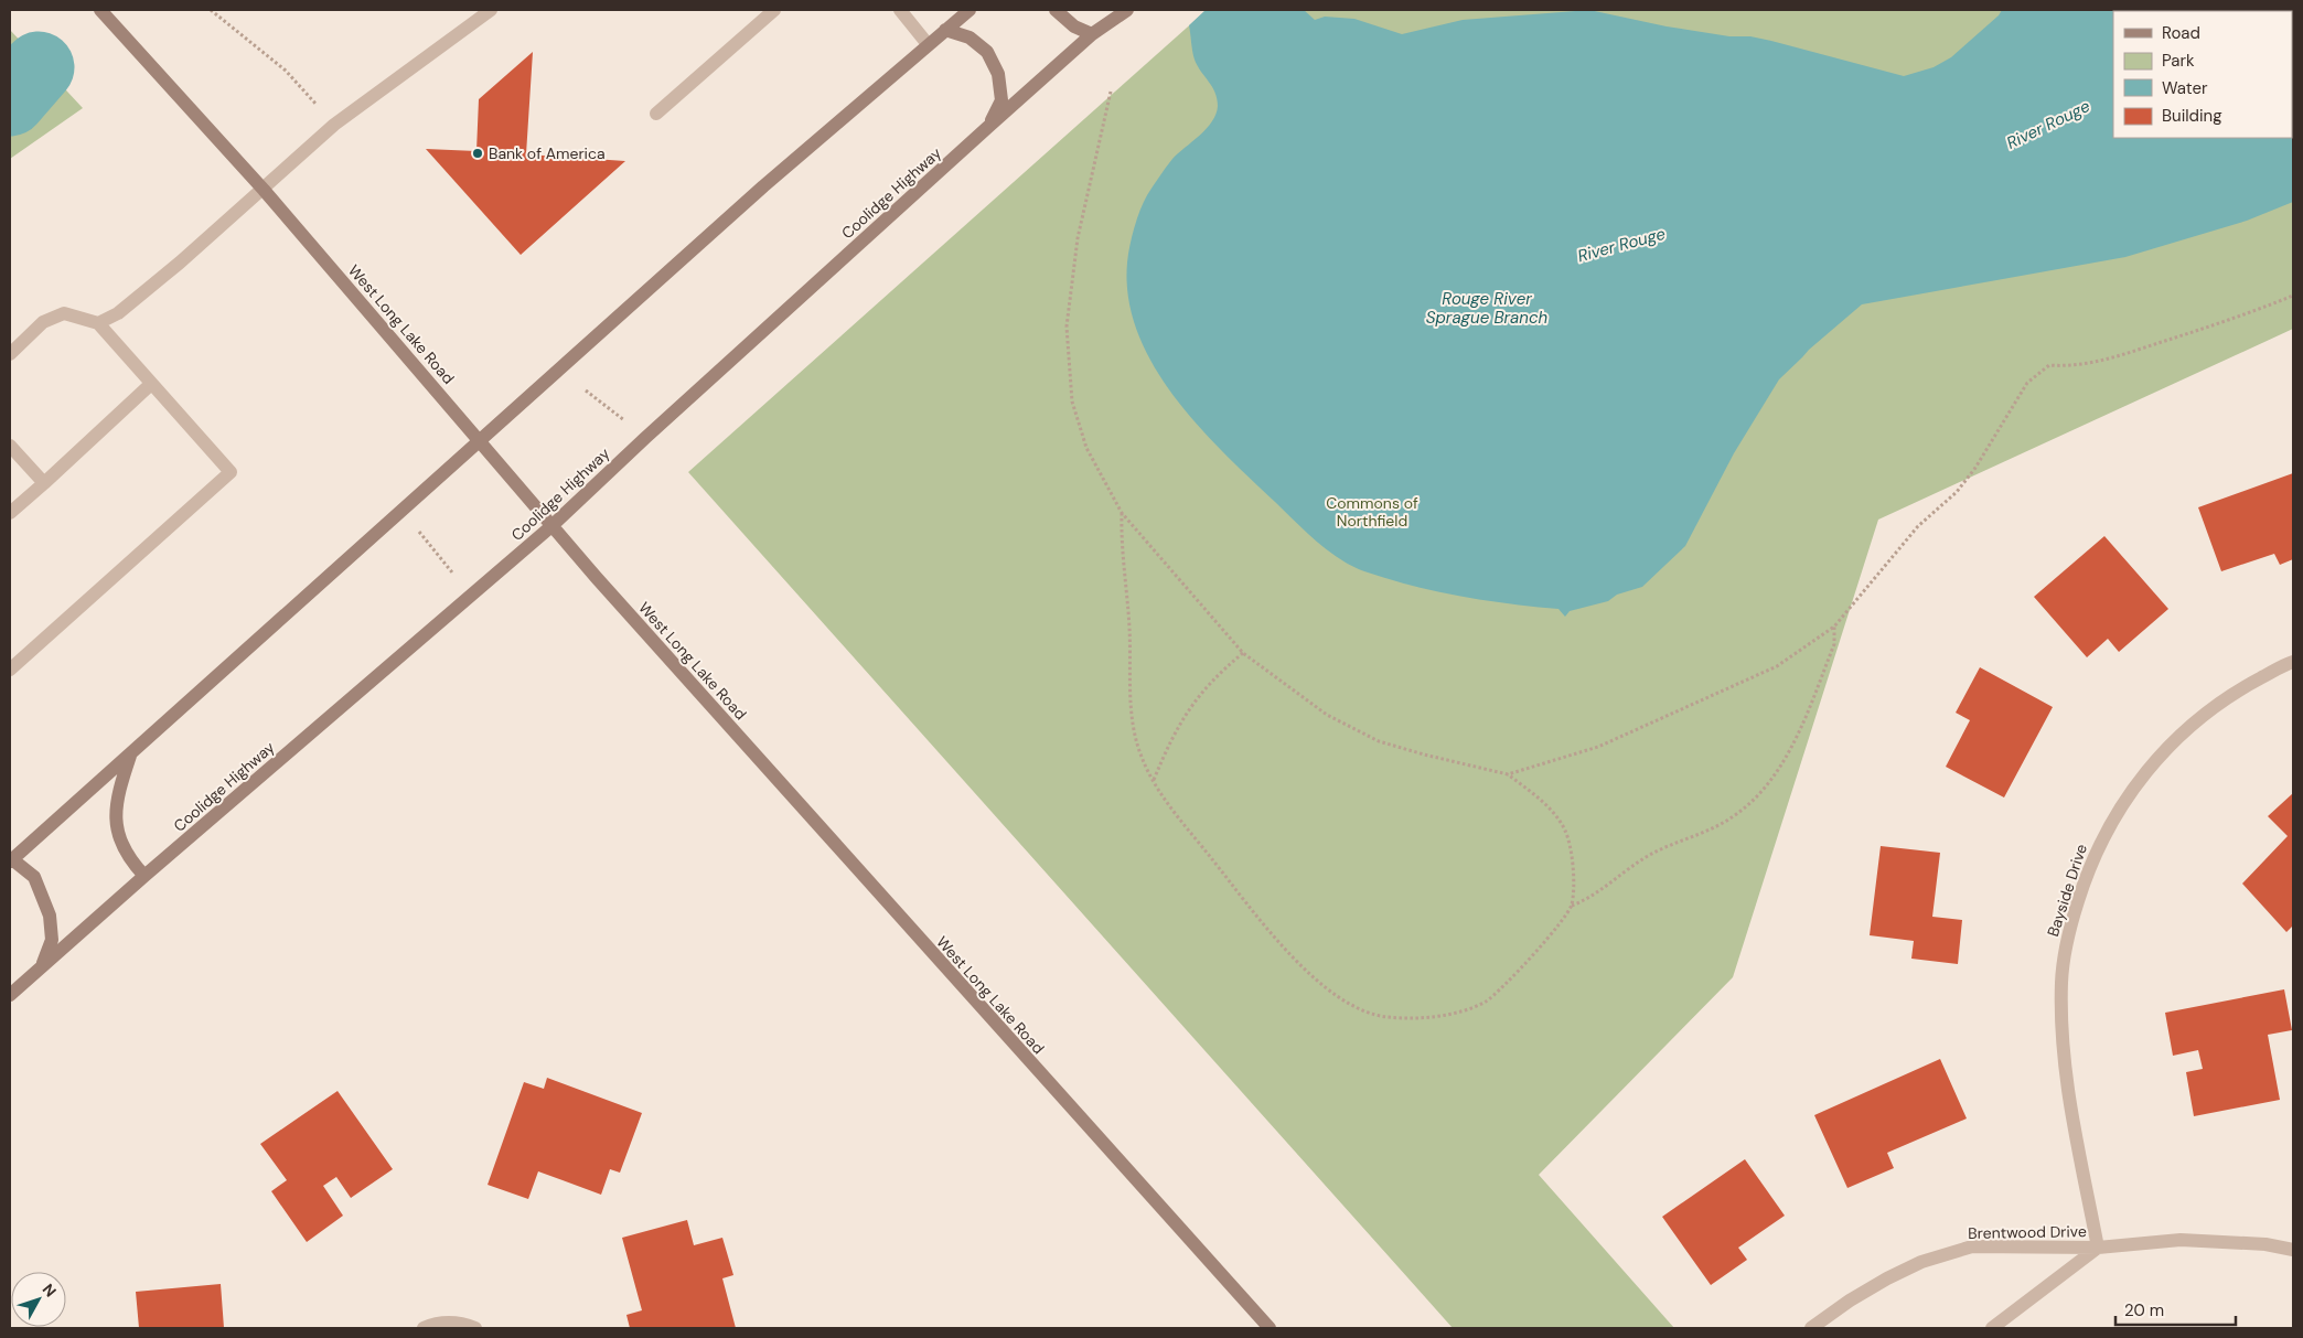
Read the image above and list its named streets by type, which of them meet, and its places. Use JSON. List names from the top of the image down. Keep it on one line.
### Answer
{"streets":{"main road":["Coolidge Highway","West Long Lake Road"],"street":["Bayside Drive","Brentwood Drive"]},"crossings":[["Coolidge Highway","West Long Lake Road"],["Bayside Drive","Brentwood Drive"]],"water":["River Rouge","Rouge River Sprague Branch"],"parks":["Commons of Northfield"],"places":["Bank of America"],"legend":["Road","Park","Water","Building"],"scale_bar":"20 m","north":"top right"}
